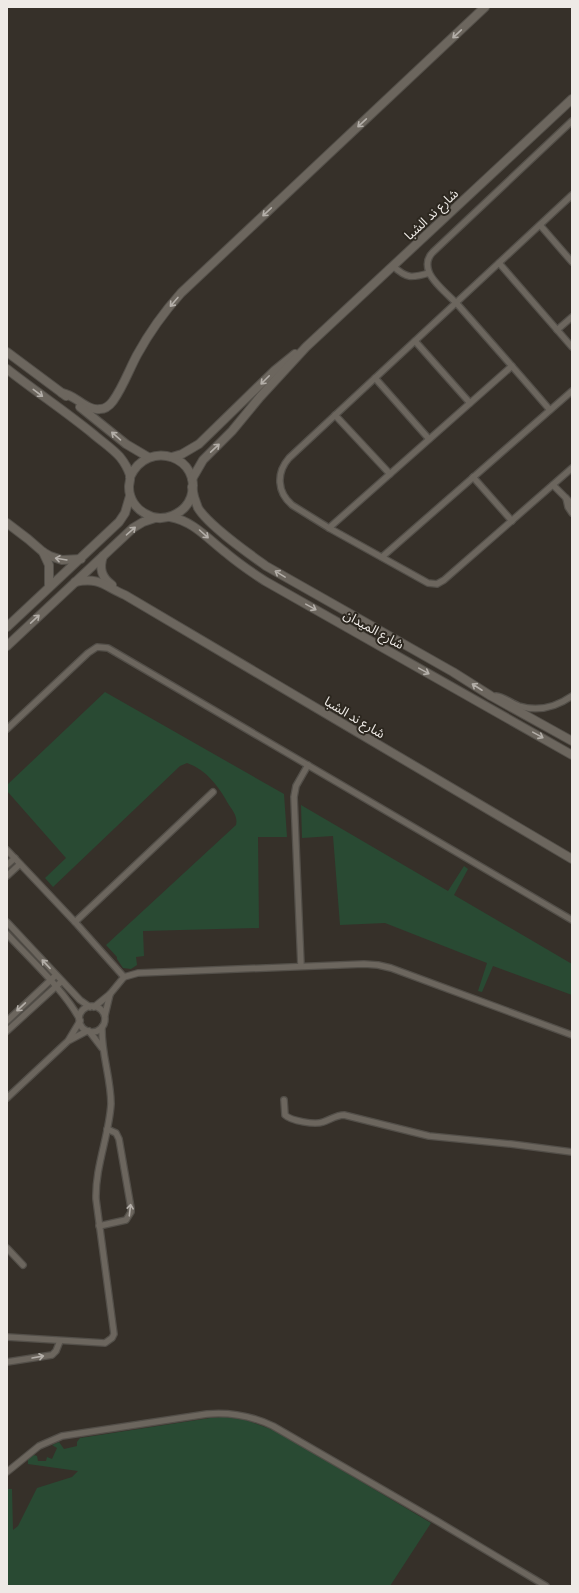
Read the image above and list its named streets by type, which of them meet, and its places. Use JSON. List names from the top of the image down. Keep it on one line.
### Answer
{"streets":{"street":["شارع ند الشبا","شارع الميدان"]},"crossings":[["شارع ند الشبا","شارع الميدان"]]}
